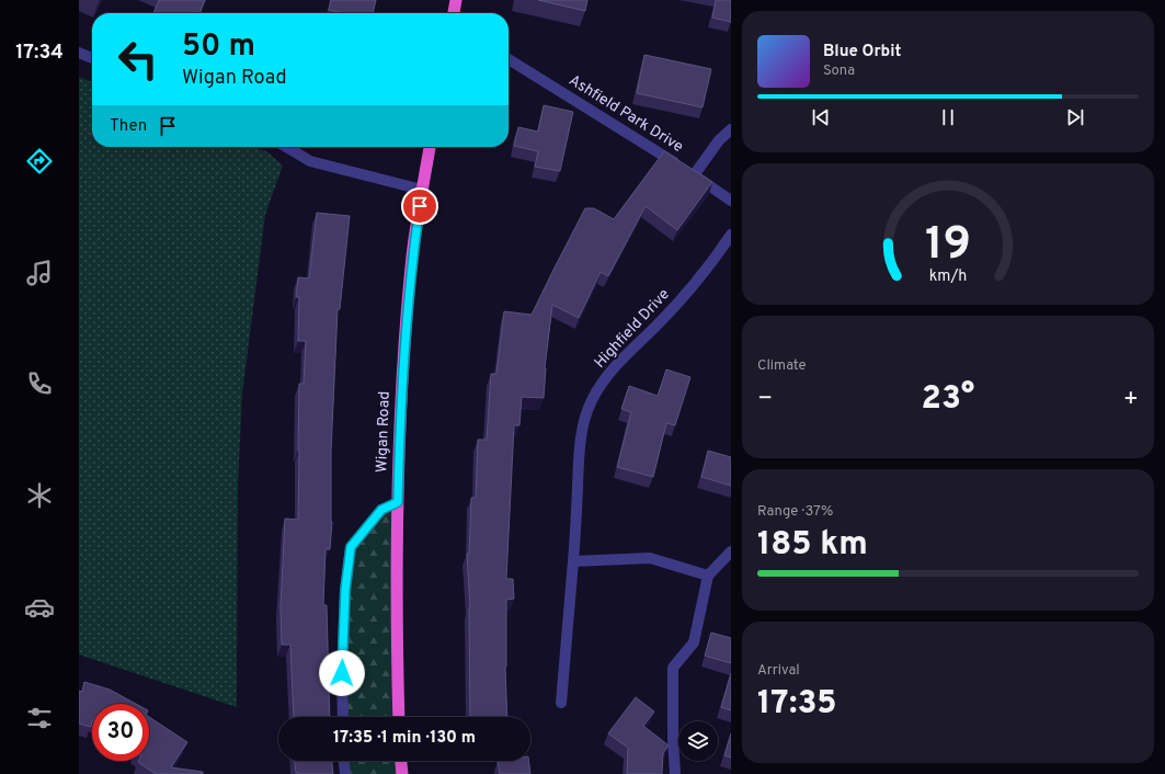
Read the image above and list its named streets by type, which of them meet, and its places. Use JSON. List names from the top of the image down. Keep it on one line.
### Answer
{"streets":{"highway":["Wigan Road"],"street":["Ashfield Park Drive","Highfield Drive"]},"page":{"tabs":"17:34","turn":["50 m","Wigan Road"],"song":["Blue Orbit","Sona"],"then":"Then","tile":["Climate",["Range · 37%","185 km"],["Arrival","17:35"]],"heat":["−","23°","+"],"limit":"30","trip":"17:35 · 1 min · 130 m","gauge":["19","km/h"]}}
